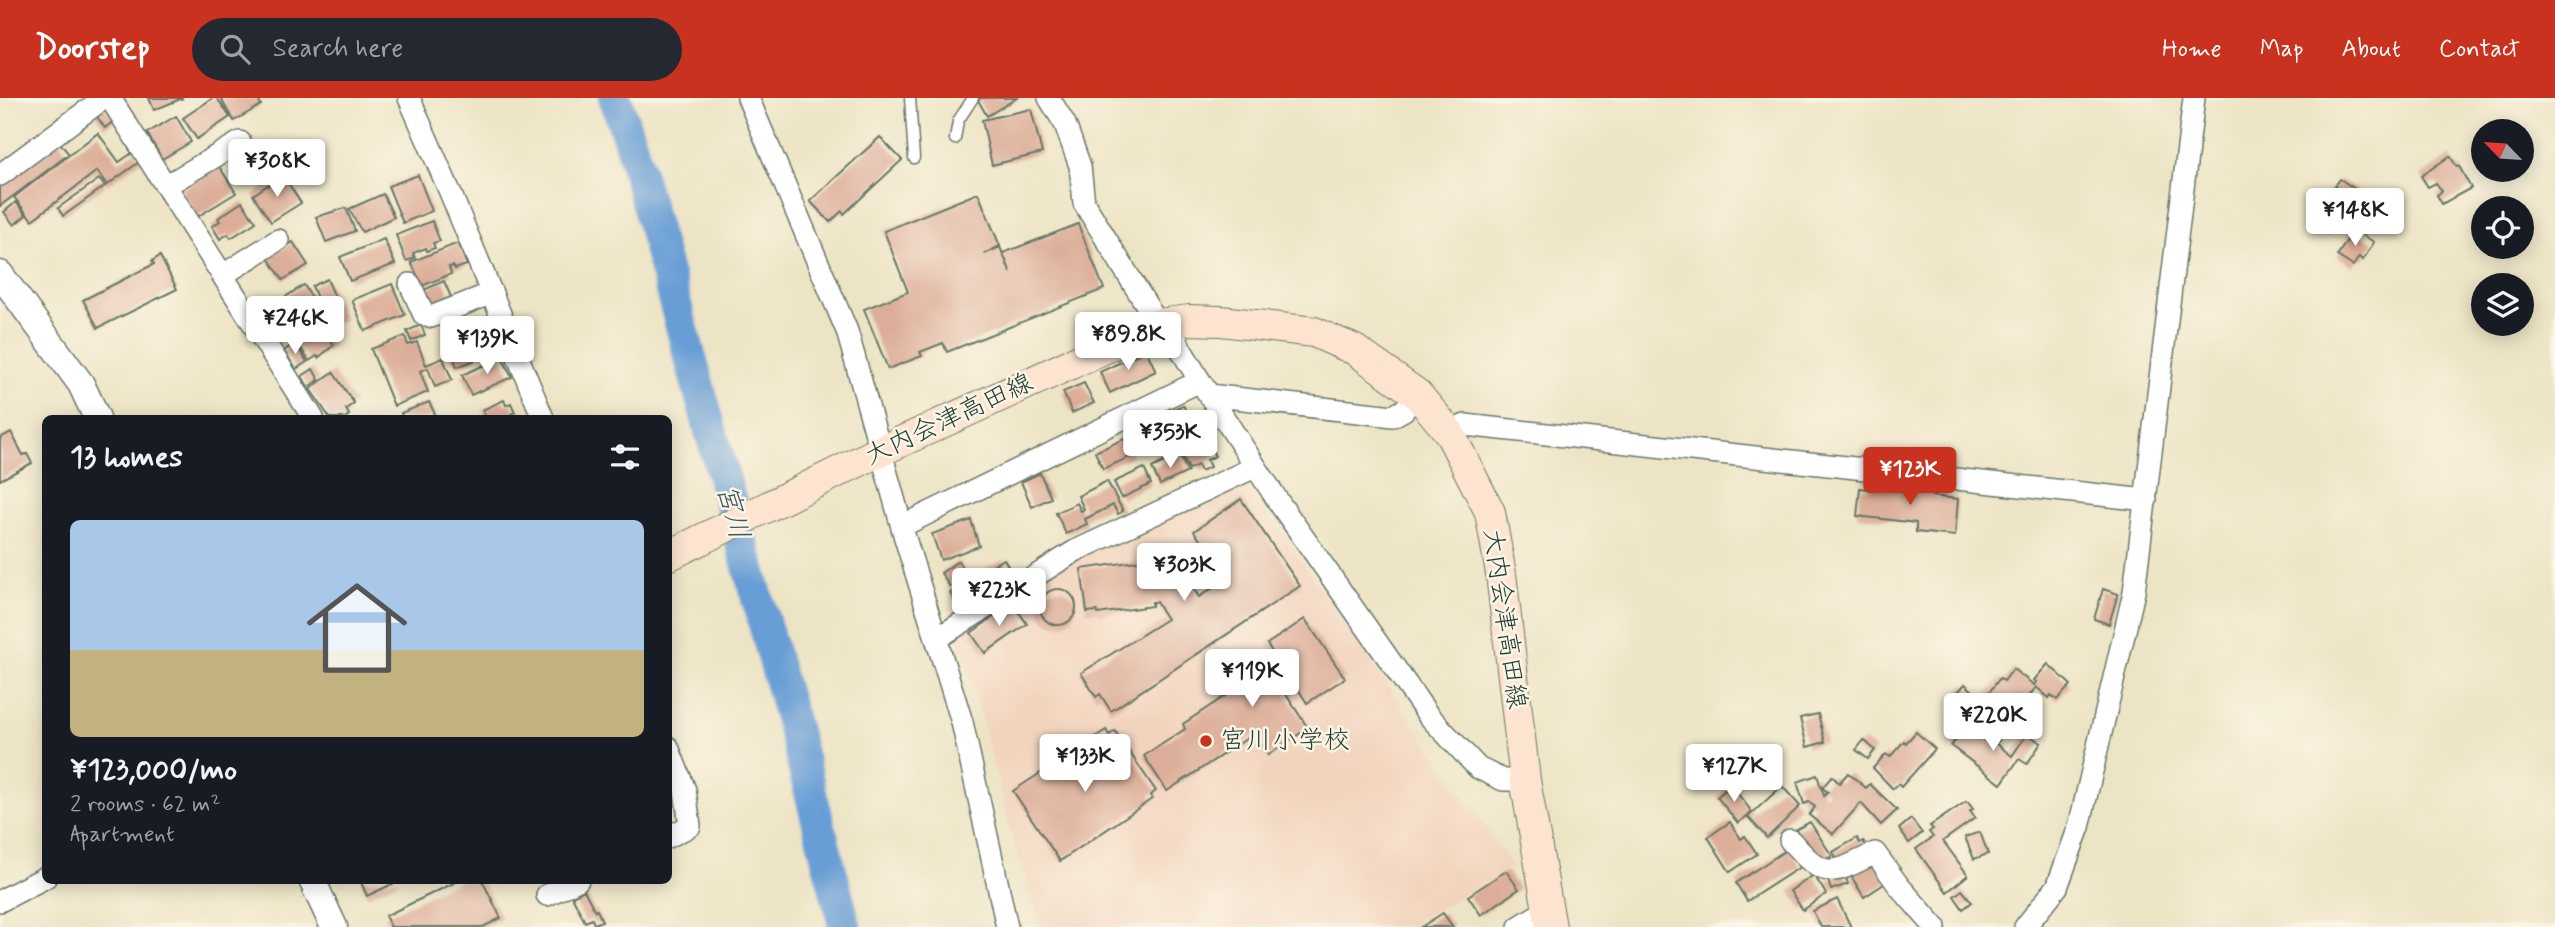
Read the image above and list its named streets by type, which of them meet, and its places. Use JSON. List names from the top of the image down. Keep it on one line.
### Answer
{"streets":{"main road":["大内会津高田線"]},"water":["宮川"],"places":["宮川小学校"],"north":"top left","page":{"header":"Doorstep","search":"Search here","nav":["Home","Map","About","Contact"],"price":["¥308K","¥148K","¥246K","¥89.8K","¥139K","¥353K","¥123K","¥303K","¥223K","¥119K","¥220K","¥133K","¥127K"],"heading":"13 homes","list":[{"name":"¥123,000/mo","note":"2 rooms · 62 m² · Apartment"}]}}
